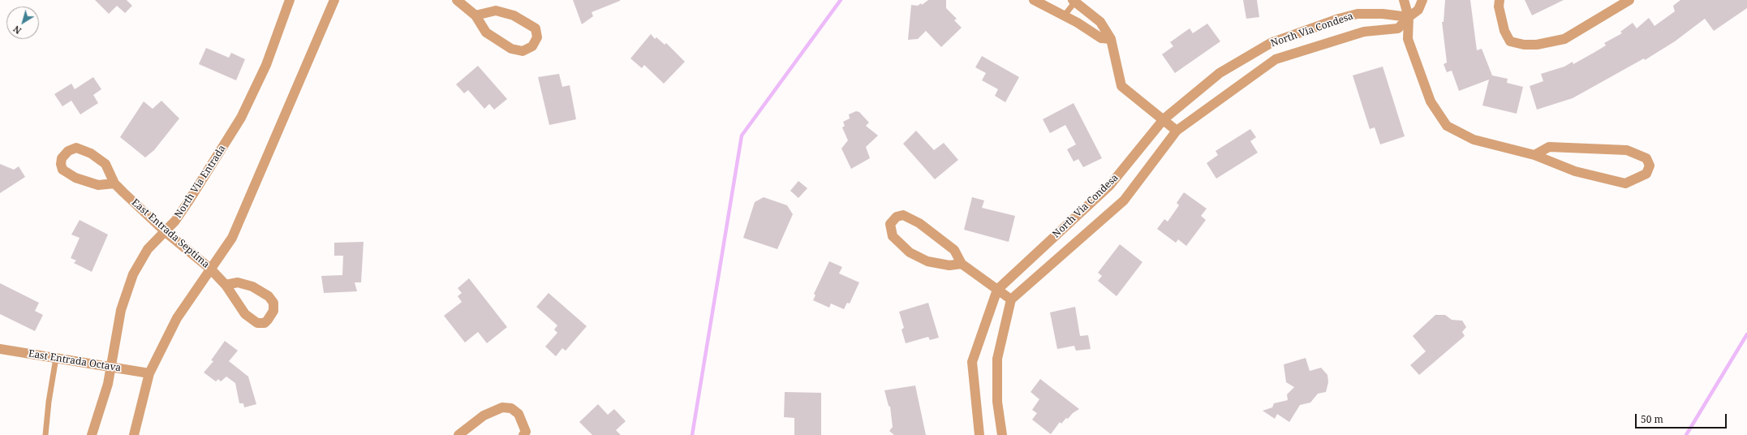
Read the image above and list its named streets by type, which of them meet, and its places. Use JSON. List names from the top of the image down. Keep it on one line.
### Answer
{"streets":{"street":["North Via Condesa","North Via Entrada","East Entrada Septima","East Entrada Octava"]},"crossings":[["North Via Entrada","East Entrada Septima"],["North Via Entrada","East Entrada Octava"]],"scale_bar":"50 m","north":"bottom left"}
